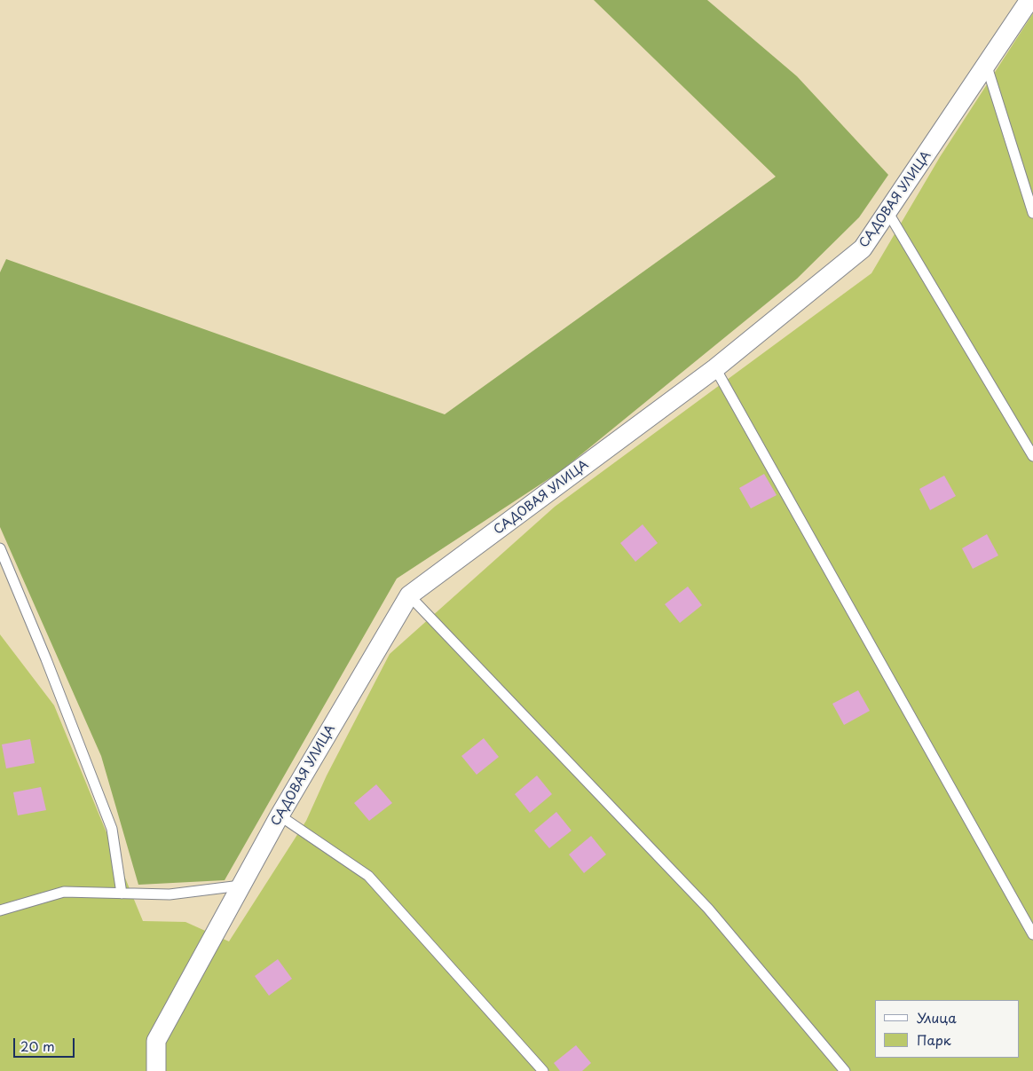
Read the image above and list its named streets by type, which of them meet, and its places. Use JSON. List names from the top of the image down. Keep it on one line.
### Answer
{"streets":{"street":["САДОВАЯ УЛИЦА"]},"legend":["Улица","Парк"],"scale_bar":"20 m"}
